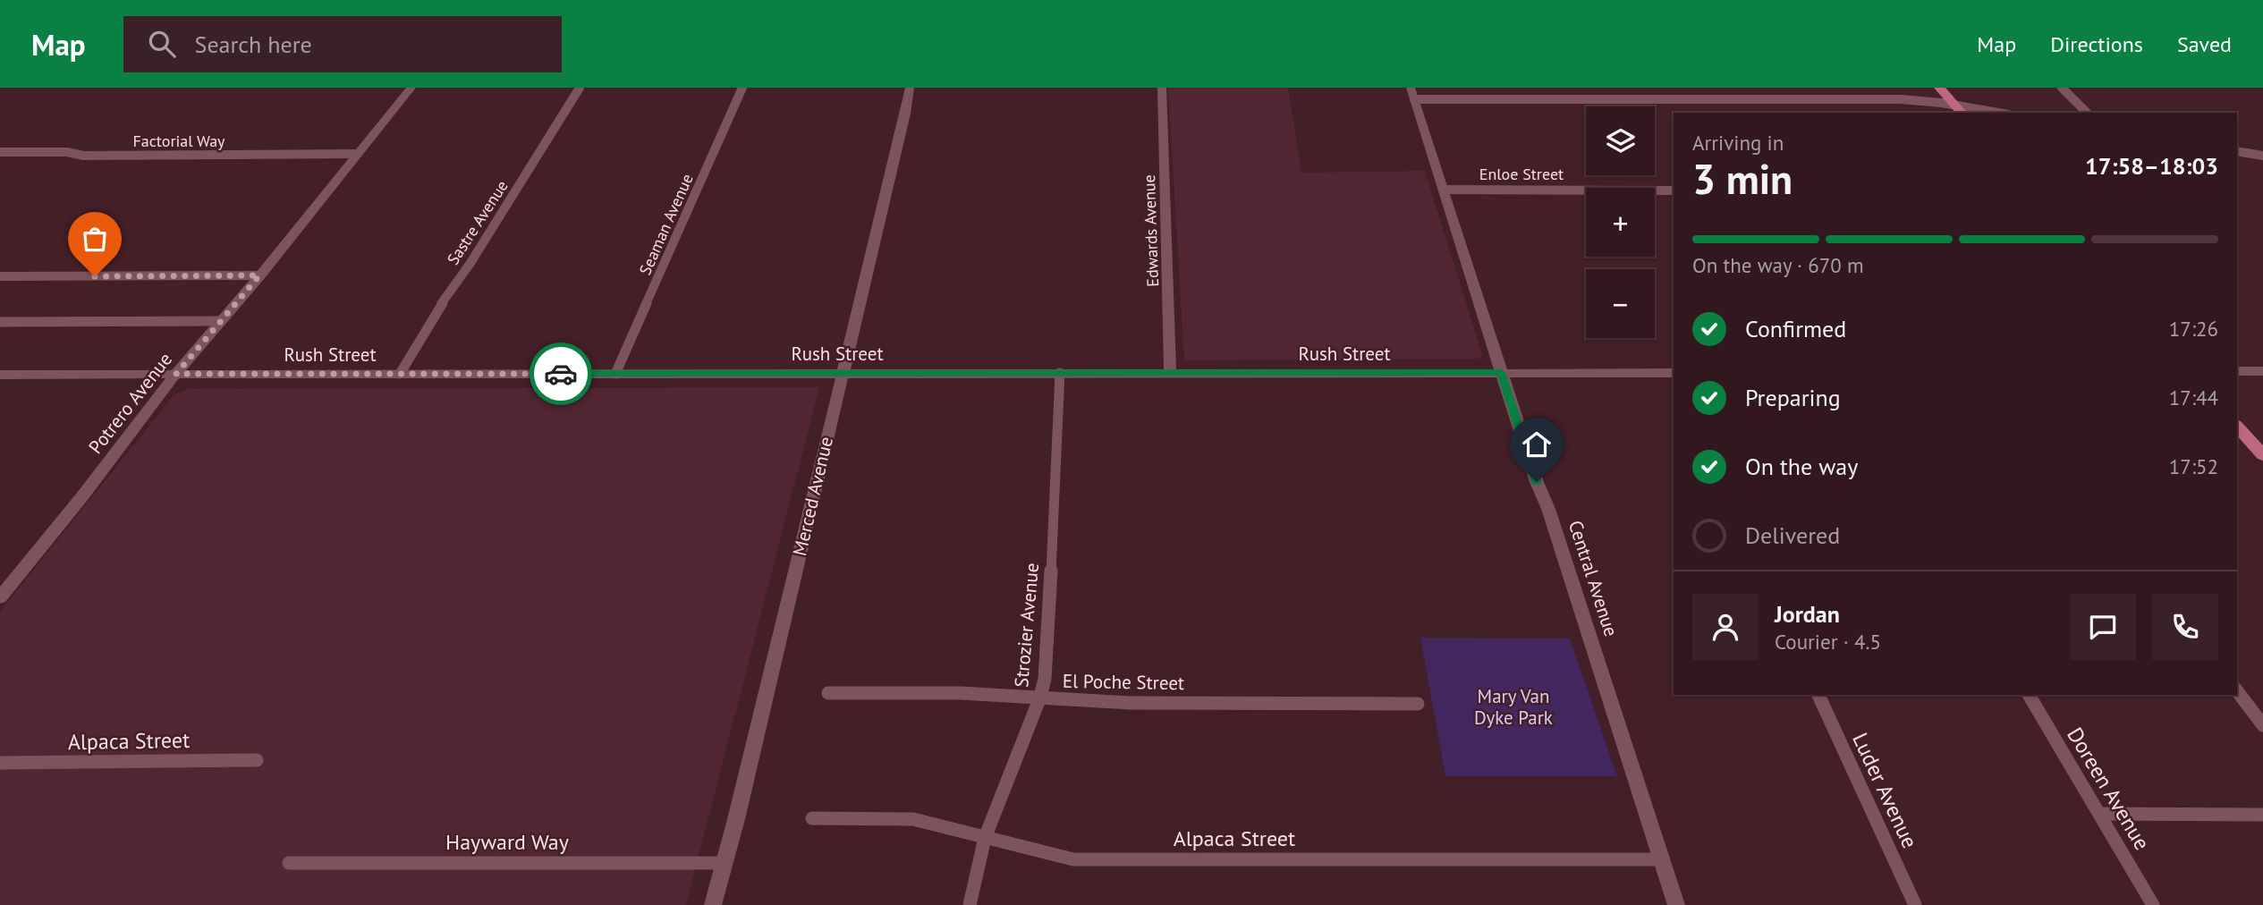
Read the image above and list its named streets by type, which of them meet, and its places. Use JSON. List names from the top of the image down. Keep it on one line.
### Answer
{"streets":{"street":["Factorial Way","Enloe Street","Sastre Avenue","Seaman Avenue","Edwards Avenue","Rush Street","Potrero Avenue","Merced Avenue","Central Avenue","Strozier Avenue","El Poche Street","Alpaca Street","Doreen Avenue","Luder Avenue","Hayward Way"]},"crossings":[["Factorial Way","Potrero Avenue"],["Enloe Street","Central Avenue"],["Sastre Avenue","Rush Street"],["Seaman Avenue","Rush Street"],["Edwards Avenue","Rush Street"],["Rush Street","Potrero Avenue"],["Rush Street","Merced Avenue"],["Rush Street","Central Avenue"],["Rush Street","Strozier Avenue"],["Merced Avenue","Hayward Way"],["Central Avenue","Alpaca Street"],["Strozier Avenue","El Poche Street"],["Strozier Avenue","Alpaca Street"]],"parks":["Mary Van Dyke Park"],"page":{"header":"Map","search":"Search here","nav":["Map","Directions","Saved"],"map_buttons":["+","−"],"heading":["3 min","Arriving in","17:58–18:03"],"panel":["Jordan","Courier · 4.5"],"bar":"On the way · 670 m","list":[["Confirmed","17:26"],["Preparing","17:44"],["On the way","17:52"],"Delivered"]}}
